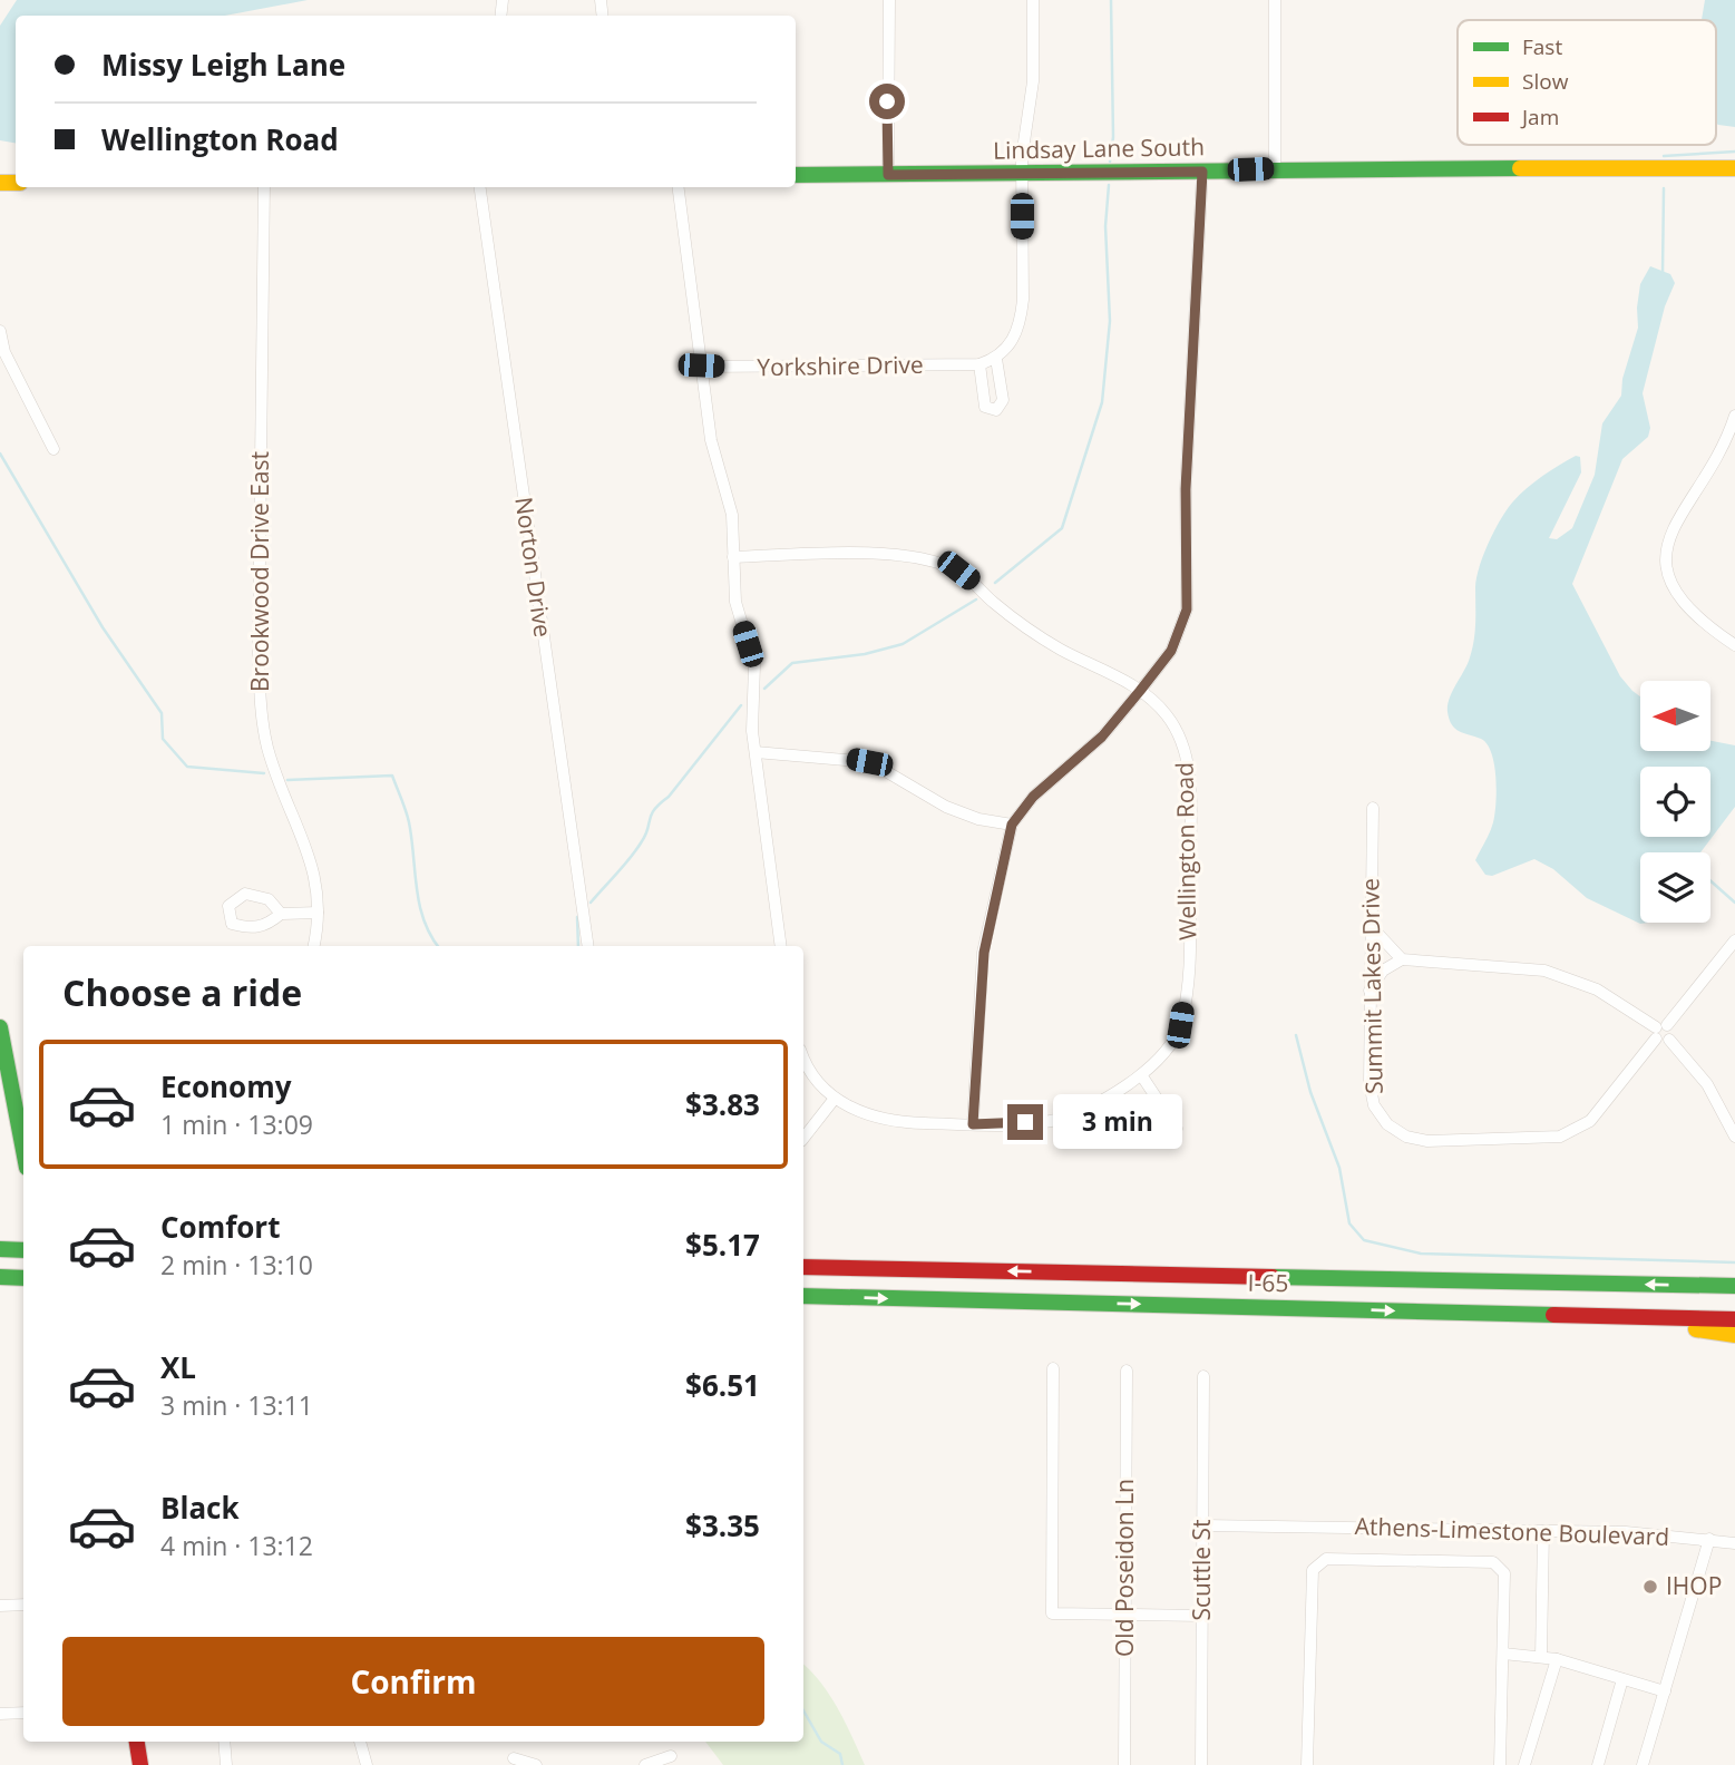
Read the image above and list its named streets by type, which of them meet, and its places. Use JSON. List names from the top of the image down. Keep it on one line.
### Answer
{"streets":{"main road":["Lindsay Lane South","I-65"],"street":["Yorkshire Drive","Norton Drive","Brookwood Drive East","Wellington Road","Summit Lakes Drive","Athens-Limestone Boulevard","Old Poseidon Ln","Scuttle St"]},"crossings":[["Athens-Limestone Boulevard","Scuttle St"]],"places":["IHOP"],"legend":["Fast","Slow","Jam"],"north":"left","page":{"banner":["Missy Leigh Lane","Wellington Road"],"heading":"Choose a ride","list":[{"name":"Economy","note":"1 min · 13:09","value":"$3.83"},{"name":"Comfort","note":"2 min · 13:10","value":"$5.17"},{"name":"XL","note":"3 min · 13:11","value":"$6.51"},{"name":"Black","note":"4 min · 13:12","value":"$3.35"}],"bubble":"3 min","buttons":"Confirm"}}
